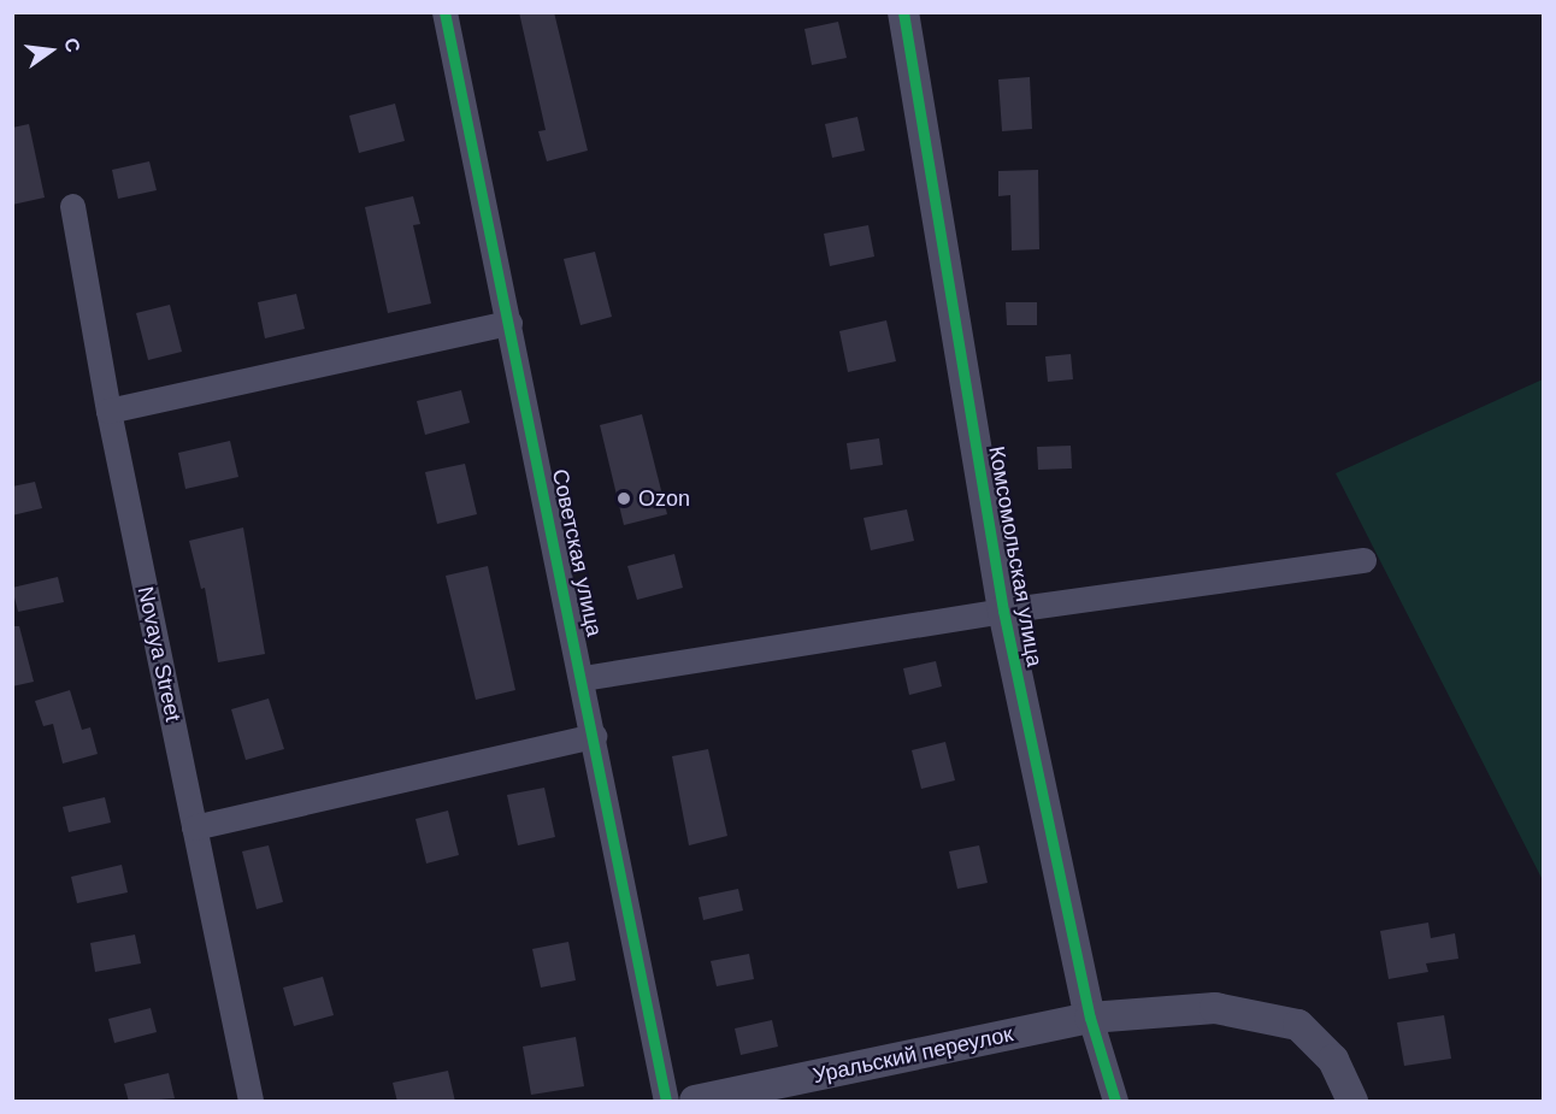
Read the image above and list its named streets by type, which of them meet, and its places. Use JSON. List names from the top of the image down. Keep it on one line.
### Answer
{"streets":{"street":["Советская улица","Комсомольская улица","Novaya Street","Уральский переулок"]},"crossings":[["Комсомольская улица","Уральский переулок"]],"places":["Ozon"],"north":"right"}
